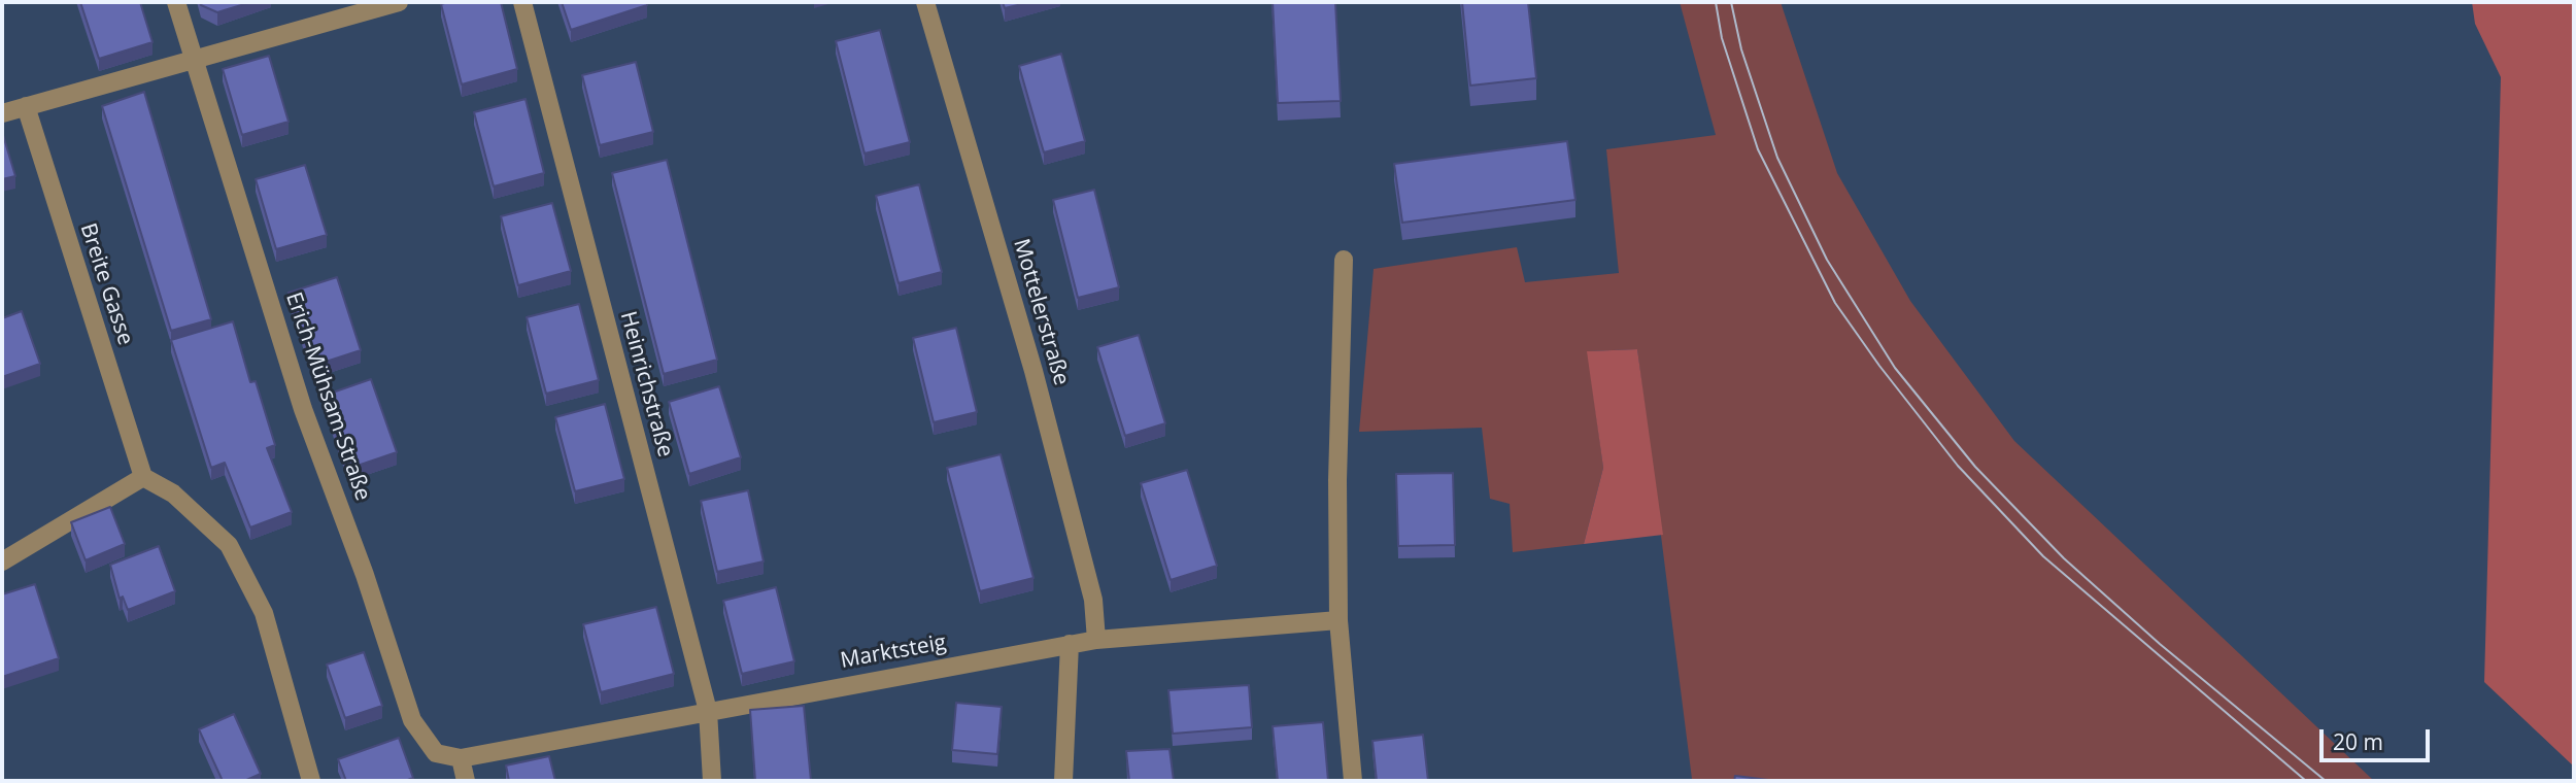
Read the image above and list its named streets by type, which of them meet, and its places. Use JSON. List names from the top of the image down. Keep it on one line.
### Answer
{"streets":{"street":["Breite Gasse","Mottelerstraße","Heinrichstraße","Erich-Mühsam-Straße","Marktsteig"]},"crossings":[["Mottelerstraße","Marktsteig"],["Heinrichstraße","Marktsteig"],["Erich-Mühsam-Straße","Marktsteig"]],"scale_bar":"20 m"}
